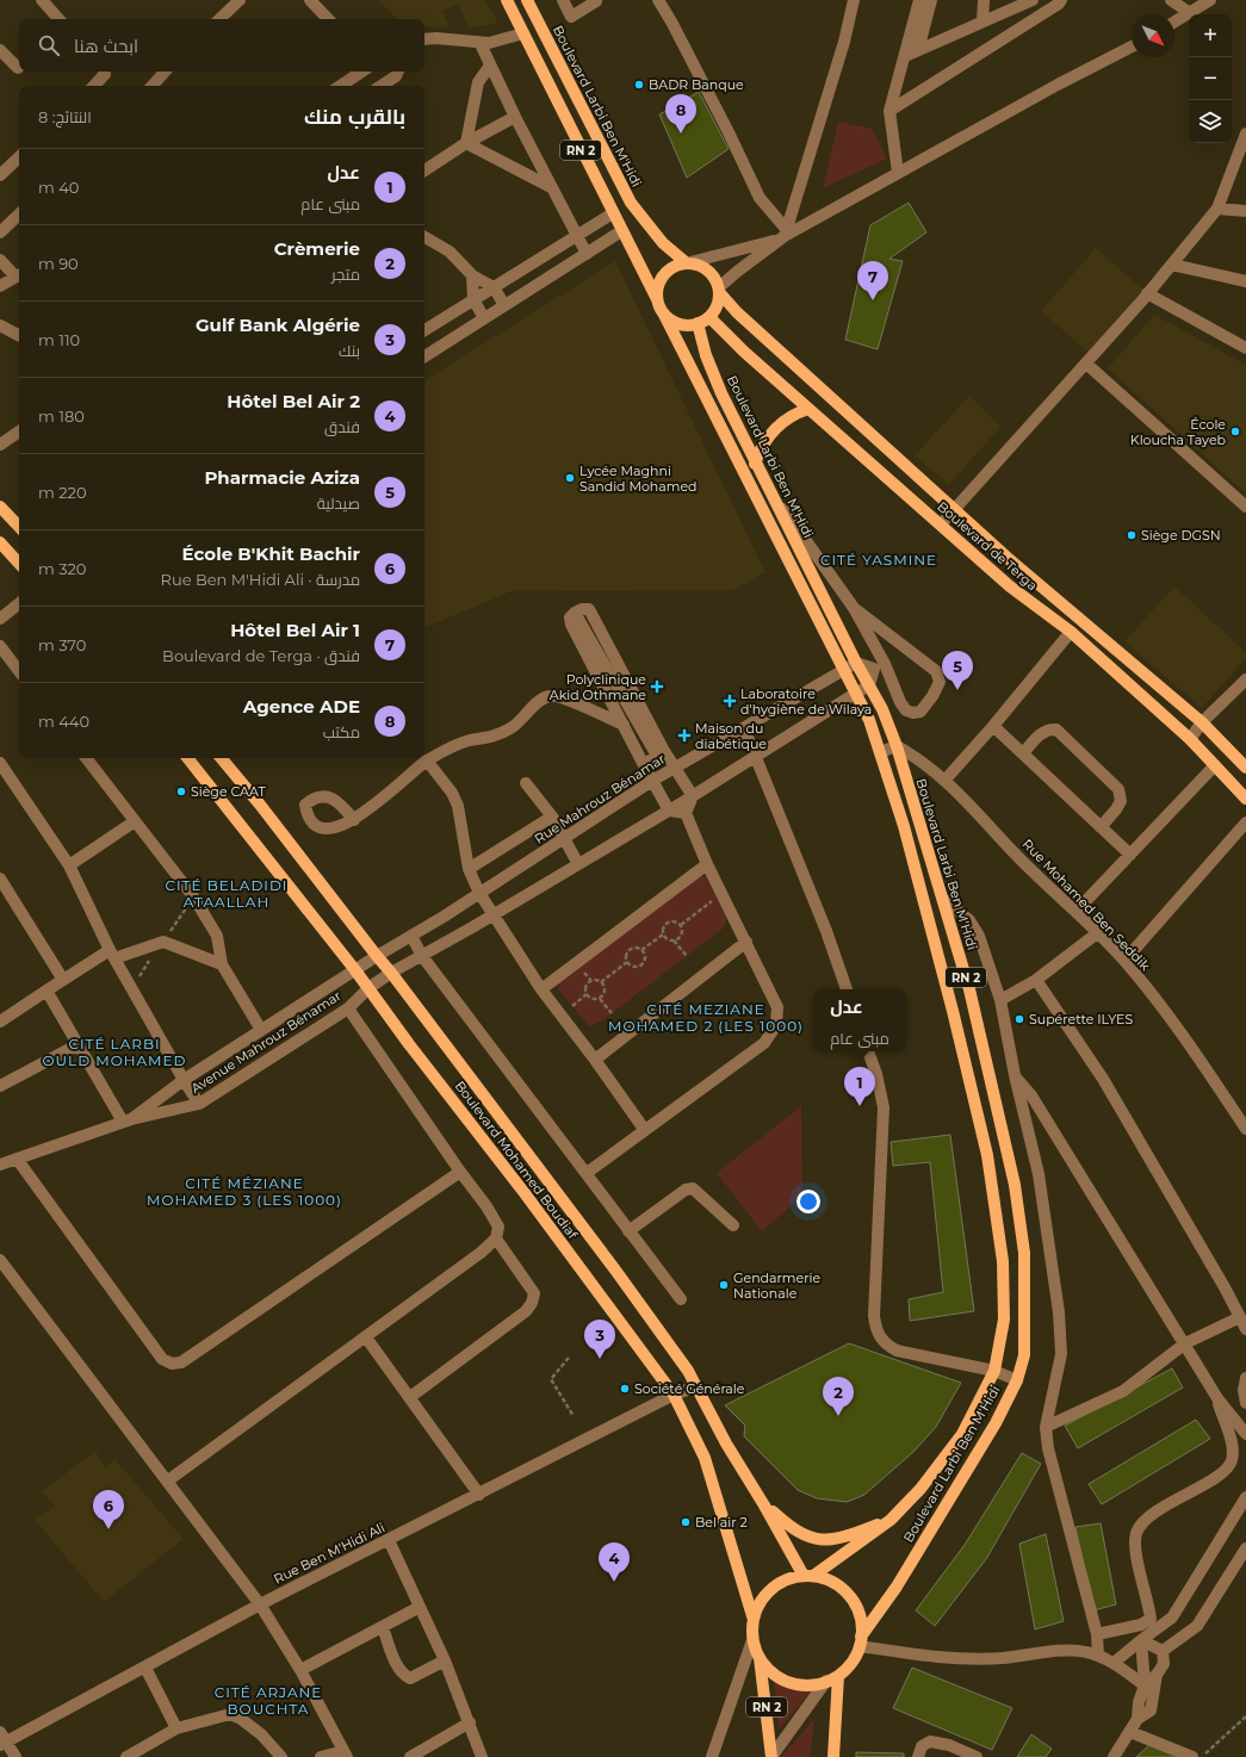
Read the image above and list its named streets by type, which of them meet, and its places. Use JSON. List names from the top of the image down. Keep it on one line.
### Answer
{"streets":{"main road":["Boulevard Larbi Ben M'Hidi","RN 2","Boulevard de Terga","Boulevard Mohamed Boudiaf"],"street":["Rue Mahrouz Bénamar","Rue Mohamed Ben Seddik","Avenue Mahrouz Bénamar","Rue Ben M'Hidi Ali"]},"crossings":[["Boulevard Larbi Ben M'Hidi","RN 2"],["Boulevard Larbi Ben M'Hidi","Boulevard de Terga"],["Boulevard Larbi Ben M'Hidi","Rue Mahrouz Bénamar"],["Boulevard Larbi Ben M'Hidi","Rue Mohamed Ben Seddik"],["Boulevard Larbi Ben M'Hidi","Boulevard Mohamed Boudiaf"],["RN 2","Boulevard de Terga"],["RN 2","Boulevard Mohamed Boudiaf"],["Rue Mahrouz Bénamar","Avenue Mahrouz Bénamar"],["Rue Mahrouz Bénamar","Boulevard Mohamed Boudiaf"],["Avenue Mahrouz Bénamar","Boulevard Mohamed Boudiaf"],["Boulevard Mohamed Boudiaf","Rue Ben M'Hidi Ali"]],"districts":["CITÉ YASMINE","CITÉ BELADIDI ATAALLAH","CITÉ MEZIANE MOHAMED 2 (LES 1000)","CITÉ LARBI OULD MOHAMED","CITÉ MÉZIANE MOHAMED 3 (LES 1000)","CITÉ ARJANE BOUCHTA"],"places":{"other":["BADR Banque","École Kloucha Tayeb","Lycée Maghni Sandid Mohamed","Siège DGSN","Siège CAAT","Supérette ILYES","Gendarmerie Nationale","Société Générale","Bel air 2"],"health":["Polyclinique Akid Othmane","Laboratoire d'hygiène de Wilaya","Maison du diabétique"]},"north":"bottom right","page":{"map_buttons":["+","−"],"search":"ابحث هنا","heading":["بالقرب منك","النتائج: 8"],"pins":["8","7","5","1","3","2","6","4"],"list":[{"mark":"1","name":"عدل","note":"مبنى عام","value":"40 m"},{"mark":"2","name":"Crèmerie","note":"متجر","value":"90 m"},{"mark":"3","name":"Gulf Bank Algérie","note":"بنك","value":"110 m"},{"mark":"4","name":"Hôtel Bel Air 2","note":"فندق","value":"180 m"},{"mark":"5","name":"Pharmacie Aziza","note":"صيدلية","value":"220 m"},{"mark":"6","name":"École B'Khit Bachir","note":"مدرسة · Rue Ben M'Hidi Ali","value":"320 m"},{"mark":"7","name":"Hôtel Bel Air 1","note":"فندق · Boulevard de Terga","value":"370 m"},{"mark":"8","name":"Agence ADE","note":"مكتب","value":"440 m"}],"popup":["عدل","مبنى عام"]}}
